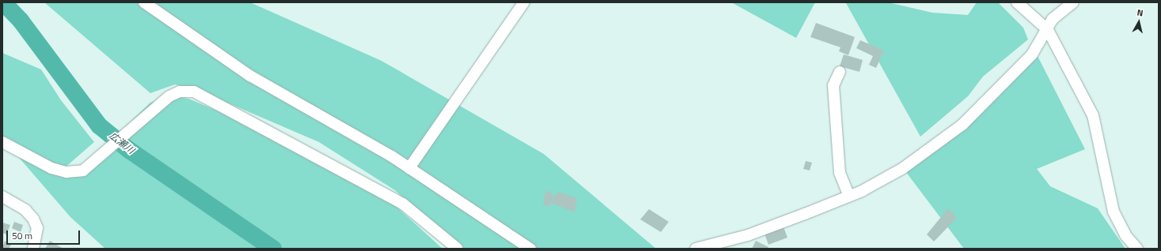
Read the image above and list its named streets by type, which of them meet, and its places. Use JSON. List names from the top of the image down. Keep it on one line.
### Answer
{"water":["広瀬川"],"scale_bar":"50 m","north":"top"}
